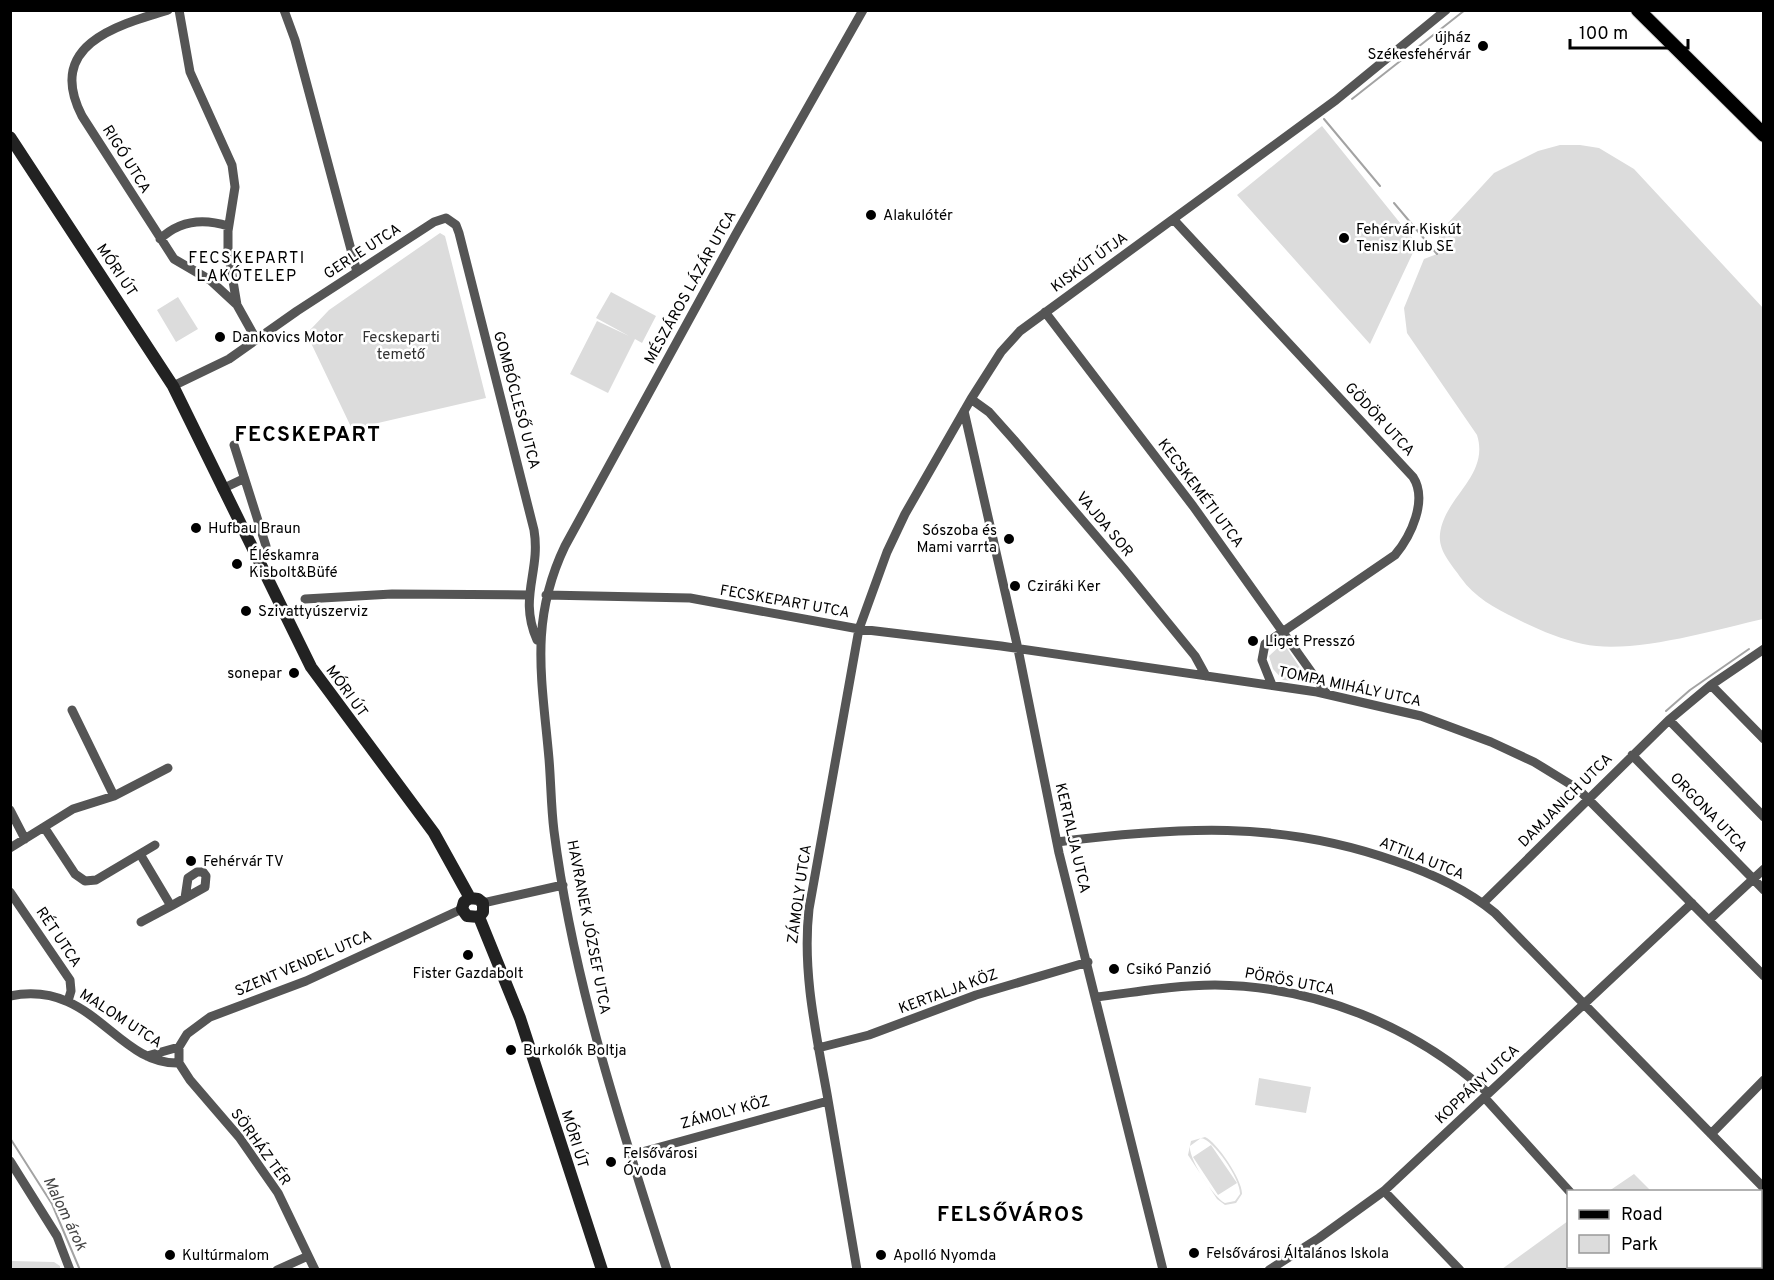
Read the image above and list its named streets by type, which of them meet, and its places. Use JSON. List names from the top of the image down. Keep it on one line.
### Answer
{"streets":{"main road":["MÓRI ÚT"],"street":["RIGÓ UTCA","GERLE UTCA","KISKÚT ÚTJA","MÉSZÁROS LÁZÁR UTCA","GOMBÓCLESŐ UTCA","GÖDÖR UTCA","KECSKEMÉTI UTCA","VAJDA SOR","FECSKEPART UTCA","TOMPA MIHÁLY UTCA","DAMJANICH UTCA","ORGONA UTCA","KERTALJA UTCA","ATTILA UTCA","ZÁMOLY UTCA","HAVRANEK JÓZSEF UTCA","RÉT UTCA","SZENT VENDEL UTCA","PÖRÖS UTCA","KERTALJA KÖZ","MALOM UTCA","KOPPÁNY UTCA","ZÁMOLY KÖZ","SÖRHÁZ TÉR"]},"crossings":[["RIGÓ UTCA","GERLE UTCA"],["GERLE UTCA","MÓRI ÚT"],["GERLE UTCA","GOMBÓCLESŐ UTCA"],["KISKÚT ÚTJA","GÖDÖR UTCA"],["KISKÚT ÚTJA","KECSKEMÉTI UTCA"],["KISKÚT ÚTJA","VAJDA SOR"],["KISKÚT ÚTJA","FECSKEPART UTCA"],["KISKÚT ÚTJA","KERTALJA UTCA"],["KISKÚT ÚTJA","ZÁMOLY UTCA"],["MÓRI ÚT","SZENT VENDEL UTCA"],["MÉSZÁROS LÁZÁR UTCA","HAVRANEK JÓZSEF UTCA"],["GOMBÓCLESŐ UTCA","FECSKEPART UTCA"],["GÖDÖR UTCA","KECSKEMÉTI UTCA"],["KECSKEMÉTI UTCA","TOMPA MIHÁLY UTCA"],["VAJDA SOR","TOMPA MIHÁLY UTCA"],["FECSKEPART UTCA","TOMPA MIHÁLY UTCA"],["FECSKEPART UTCA","KERTALJA UTCA"],["FECSKEPART UTCA","ZÁMOLY UTCA"],["FECSKEPART UTCA","HAVRANEK JÓZSEF UTCA"],["TOMPA MIHÁLY UTCA","DAMJANICH UTCA"],["TOMPA MIHÁLY UTCA","KERTALJA UTCA"],["TOMPA MIHÁLY UTCA","KOPPÁNY UTCA"],["DAMJANICH UTCA","ORGONA UTCA"],["DAMJANICH UTCA","ATTILA UTCA"],["KERTALJA UTCA","ATTILA UTCA"],["KERTALJA UTCA","PÖRÖS UTCA"],["KERTALJA UTCA","KERTALJA KÖZ"],["ATTILA UTCA","KOPPÁNY UTCA"],["ZÁMOLY UTCA","KERTALJA KÖZ"],["ZÁMOLY UTCA","ZÁMOLY KÖZ"],["HAVRANEK JÓZSEF UTCA","ZÁMOLY KÖZ"],["RÉT UTCA","MALOM UTCA"],["PÖRÖS UTCA","KOPPÁNY UTCA"],["MALOM UTCA","SÖRHÁZ TÉR"]],"districts":["FECSKEPARTI LAKÓTELEP","FECSKEPART","FELSŐVÁROS"],"water":["Malom árok"],"parks":["Fecskeparti temető"],"places":["újház Székesfehérvár","Alakulótér","Fehérvár Kiskút Tenisz Klub SE","Dankovics Motor","Hufbau Braun","Sószoba és Mami varrta","Éléskamra Kisbolt&Büfé","Cziráki Ker","Szivattyúszerviz","Liget Presszó","sonepar","Fehérvár TV","Fister Gazdabolt","Csikó Panzió","Burkolók Boltja","Felsővárosi Óvoda","Felsővárosi Általános Iskola","Kultúrmalom","Apolló Nyomda"],"legend":["Road","Park"],"scale_bar":"100 m"}
